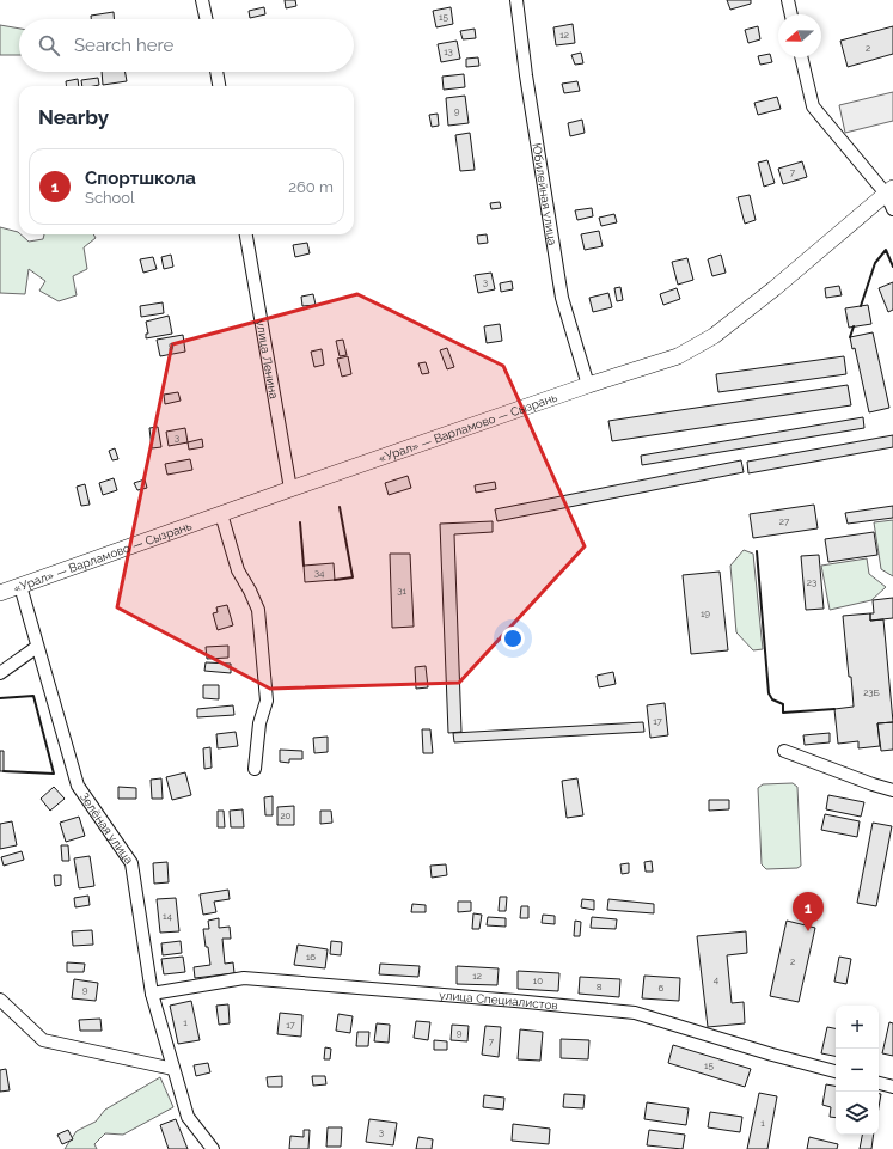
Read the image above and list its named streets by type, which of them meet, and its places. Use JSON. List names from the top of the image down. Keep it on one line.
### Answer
{"streets":{"main road":["«Урал» — Варламово — Сызрань"],"street":["Юбилейная улица","улица Ленина","Зелёная улица","улица Специалистов"]},"crossings":[["Юбилейная улица","«Урал» — Варламово — Сызрань"],["улица Ленина","«Урал» — Варламово — Сызрань"],["«Урал» — Варламово — Сызрань","Зелёная улица"],["Зелёная улица","улица Специалистов"]],"house_numbers":["15","12","2","13","9","7","3","9","3","27","34","23","31","19","23Б","17","20","14","16","2","12","4","10","8","6","9","1","17","9","7","15","1","3"],"north":"left","page":{"search":"Search here","heading":"Nearby","list":[{"mark":"1","name":"Спортшкола","note":"School","value":"260 m"}],"pins":"1","map_buttons":["+","−"]}}
